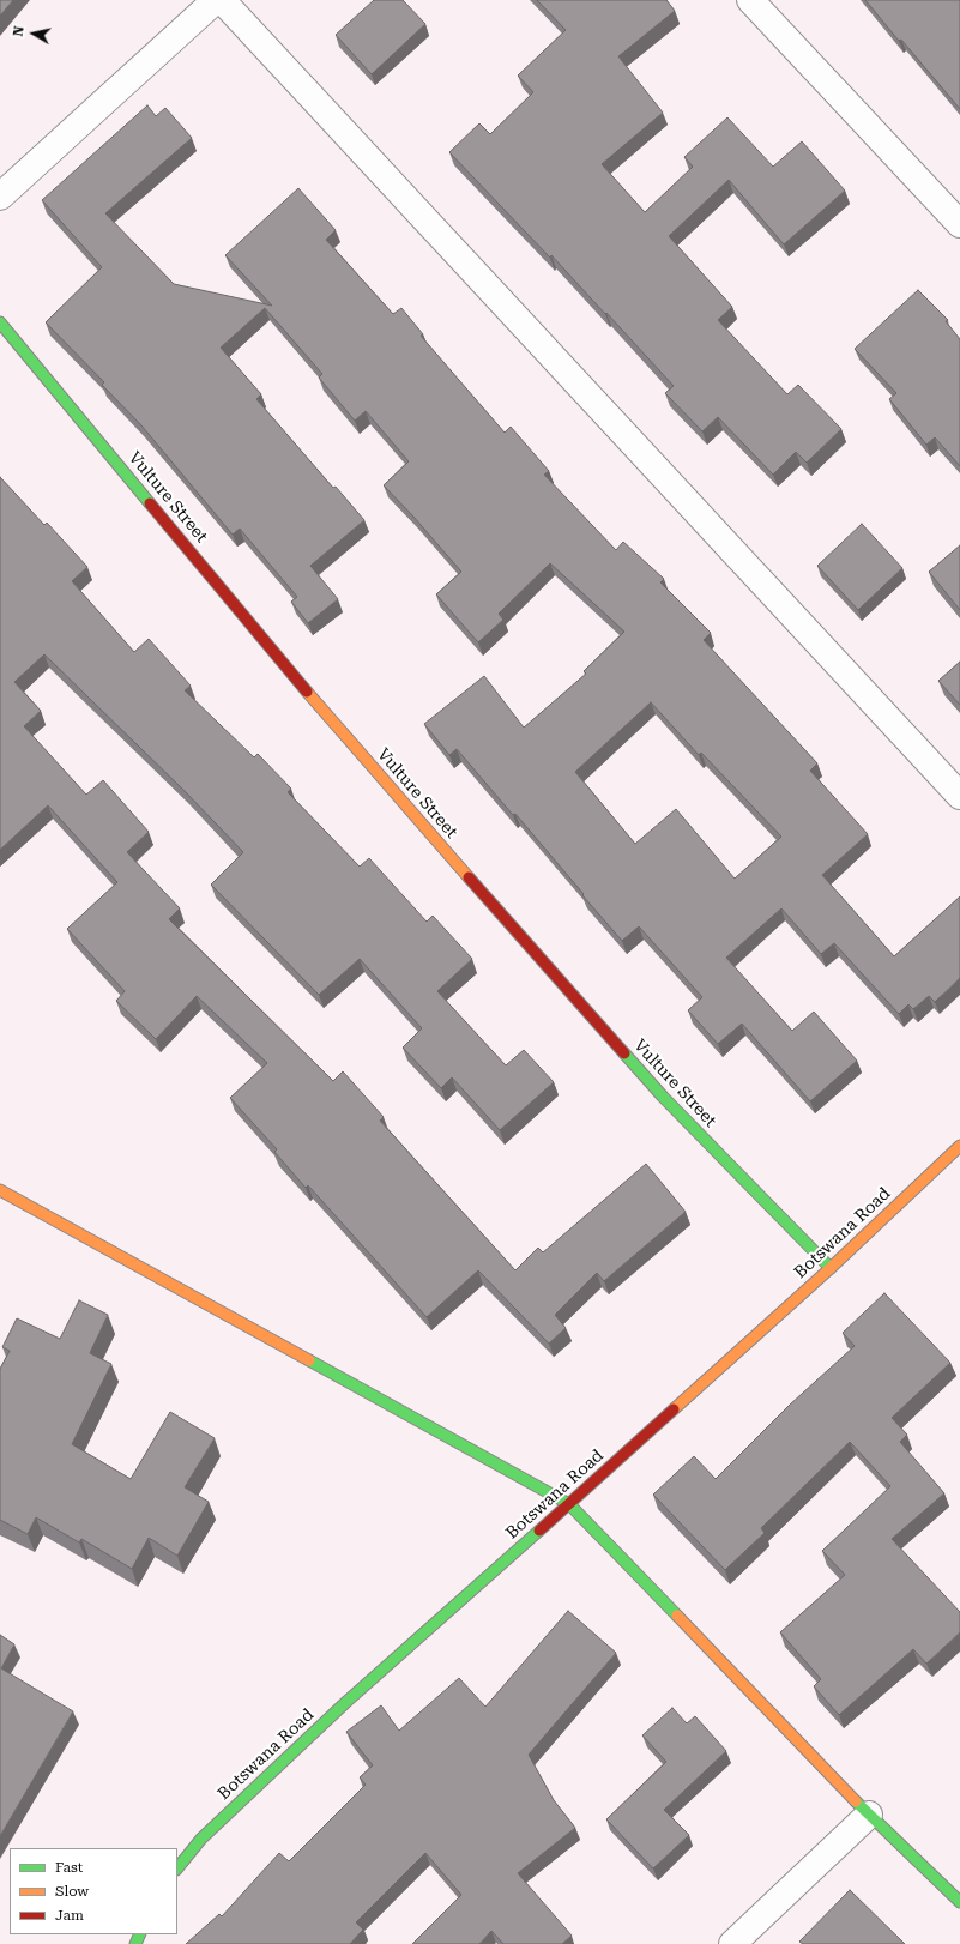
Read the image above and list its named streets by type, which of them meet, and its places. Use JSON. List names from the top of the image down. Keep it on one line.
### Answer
{"streets":{"street":["Vulture Street","Botswana Road"]},"crossings":[["Vulture Street","Botswana Road"]],"legend":["Fast","Slow","Jam"],"north":"left"}
